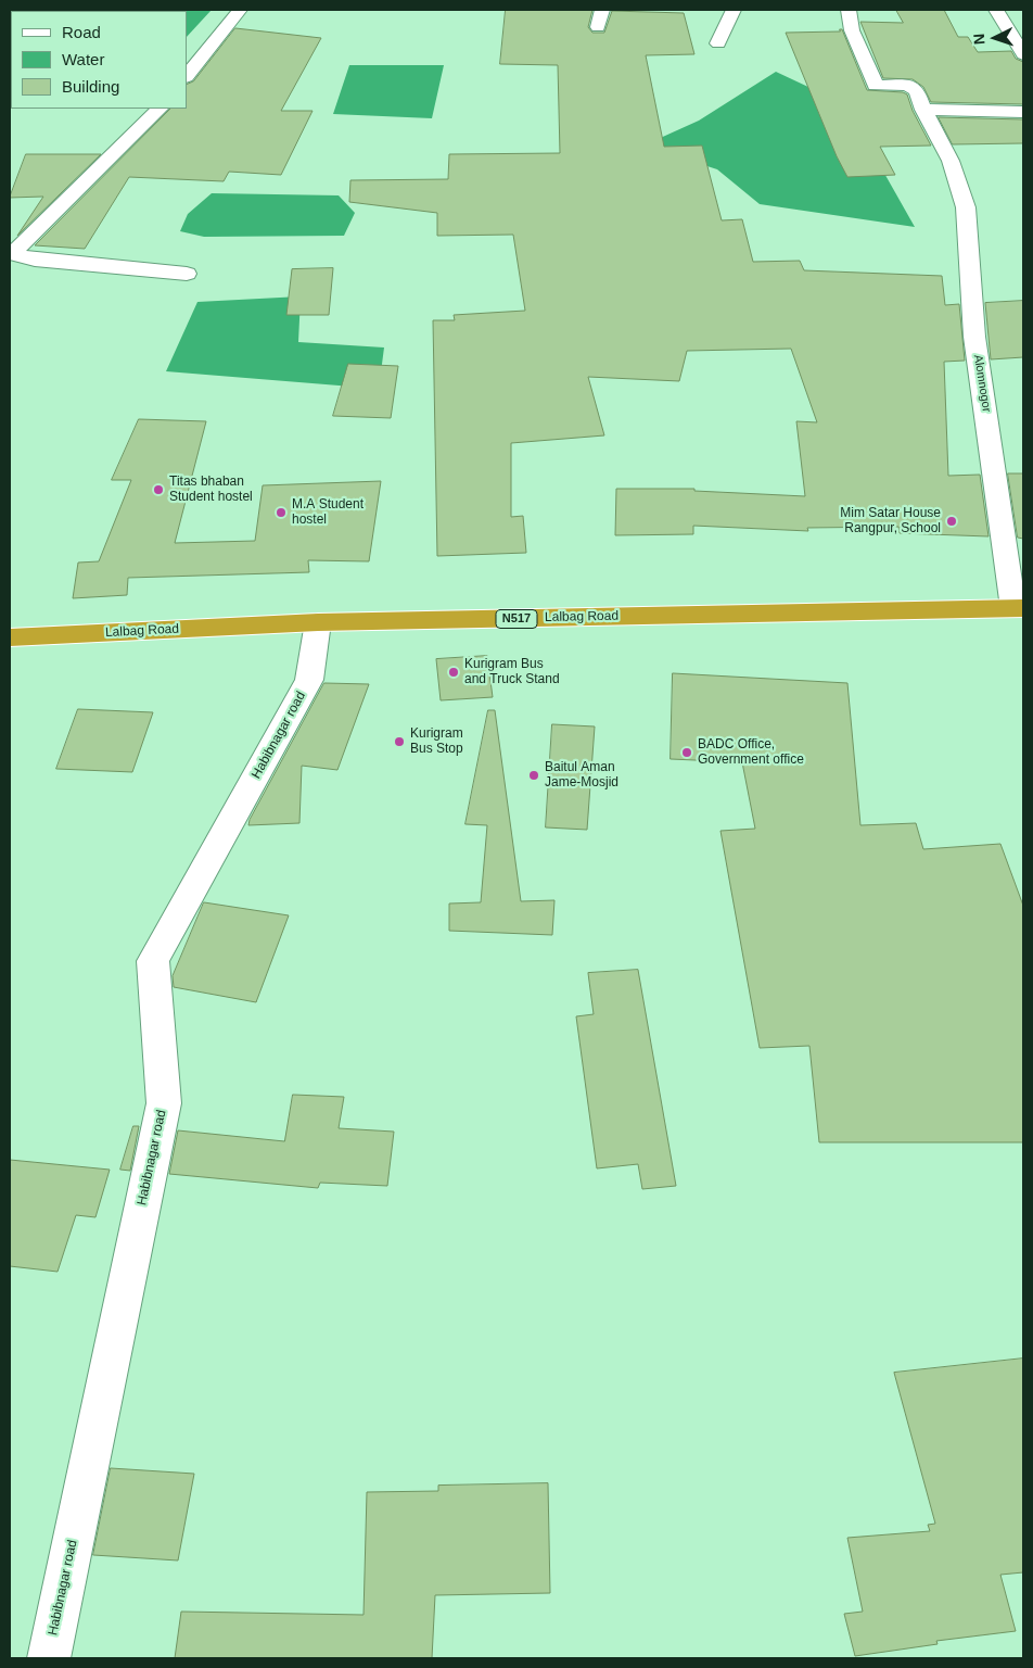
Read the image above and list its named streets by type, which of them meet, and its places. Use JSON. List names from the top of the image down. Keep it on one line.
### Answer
{"streets":{"highway":["Lalbag Road","N517"],"street":["Alomnogor","Habibnagar road"]},"crossings":[["Alomnogor","Lalbag Road"],["Lalbag Road","Habibnagar road"]],"places":["Titas bhaban Student hostel","M.A Student hostel","Mim Satar House Rangpur, School","Kurigram Bus and Truck Stand","Kurigram Bus Stop","BADC Office, Government office","Baitul Aman Jame-Mosjid"],"legend":["Road","Water","Building"],"north":"left"}
